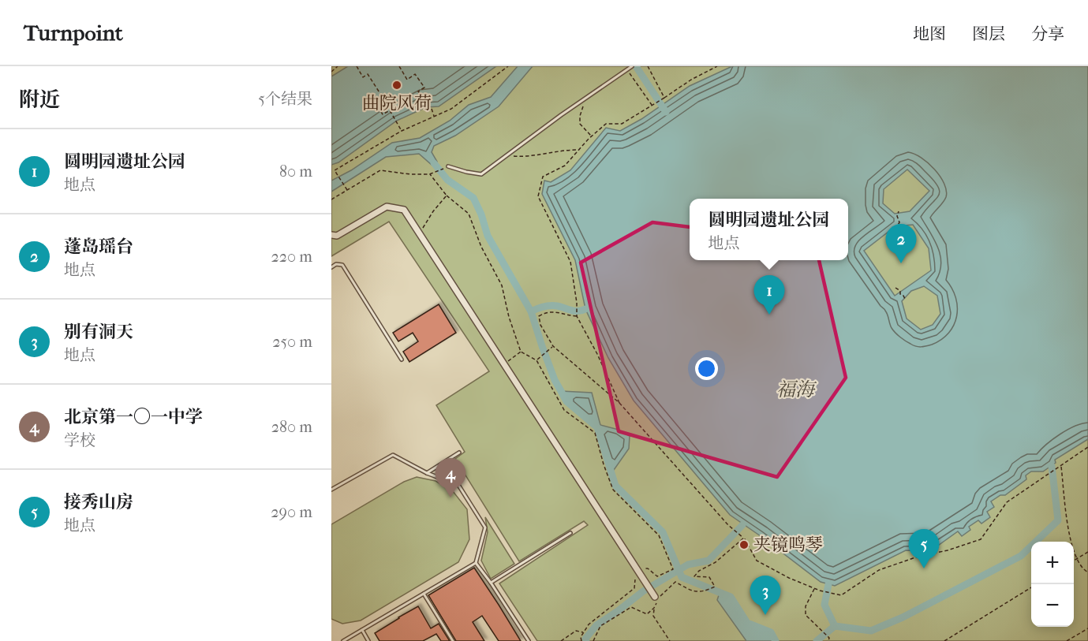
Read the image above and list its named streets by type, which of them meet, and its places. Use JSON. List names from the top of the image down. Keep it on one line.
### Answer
{"water":["福海"],"places":["曲院风荷","夹镜鸣琴"],"page":{"header":"Turnpoint","nav":["地图","图层","分享"],"heading":["附近","5个结果"],"list":[{"mark":"1","name":"圆明园遗址公园","note":"地点","value":"80 m"},{"mark":"2","name":"蓬岛瑶台","note":"地点","value":"220 m"},{"mark":"3","name":"别有洞天","note":"地点","value":"250 m"},{"mark":"4","name":"北京第一〇一中学","note":"学校","value":"280 m"},{"mark":"5","name":"接秀山房","note":"地点","value":"290 m"}],"popup":["圆明园遗址公园","地点"],"pins":["2","1","4","5","3"],"map_buttons":["+","−"]}}
